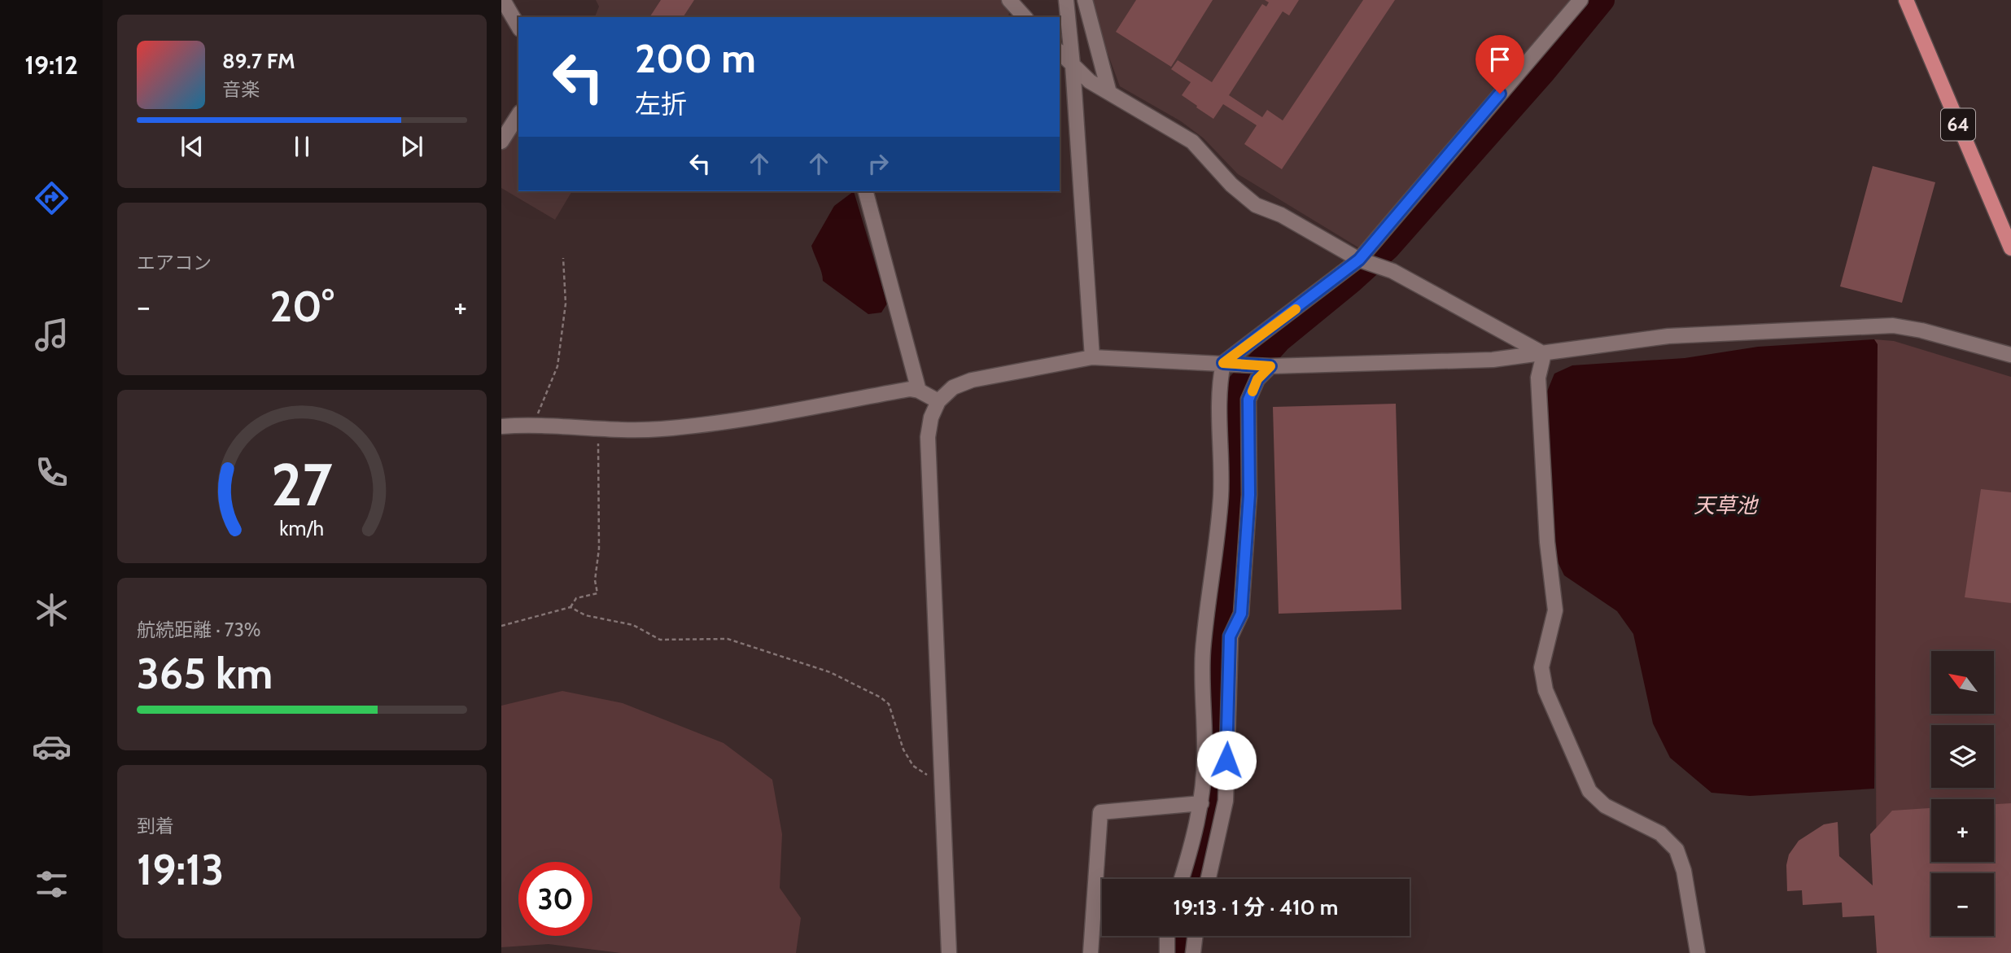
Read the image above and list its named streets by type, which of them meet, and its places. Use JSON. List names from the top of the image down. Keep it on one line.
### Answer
{"streets":{"main road":["64"]},"water":["天草池"],"north":"top left","page":{"tabs":"19:12","turn":["200 m","左折"],"song":["89.7 FM","音楽"],"tile":["エアコン",["航続距離 · 73%","365 km"],["到着","19:13"]],"heat":["−","20°","+"],"map_buttons":["+","−"],"limit":"30","trip":"19:13 · 1 分 · 410 m","gauge":["27","km/h"]}}
